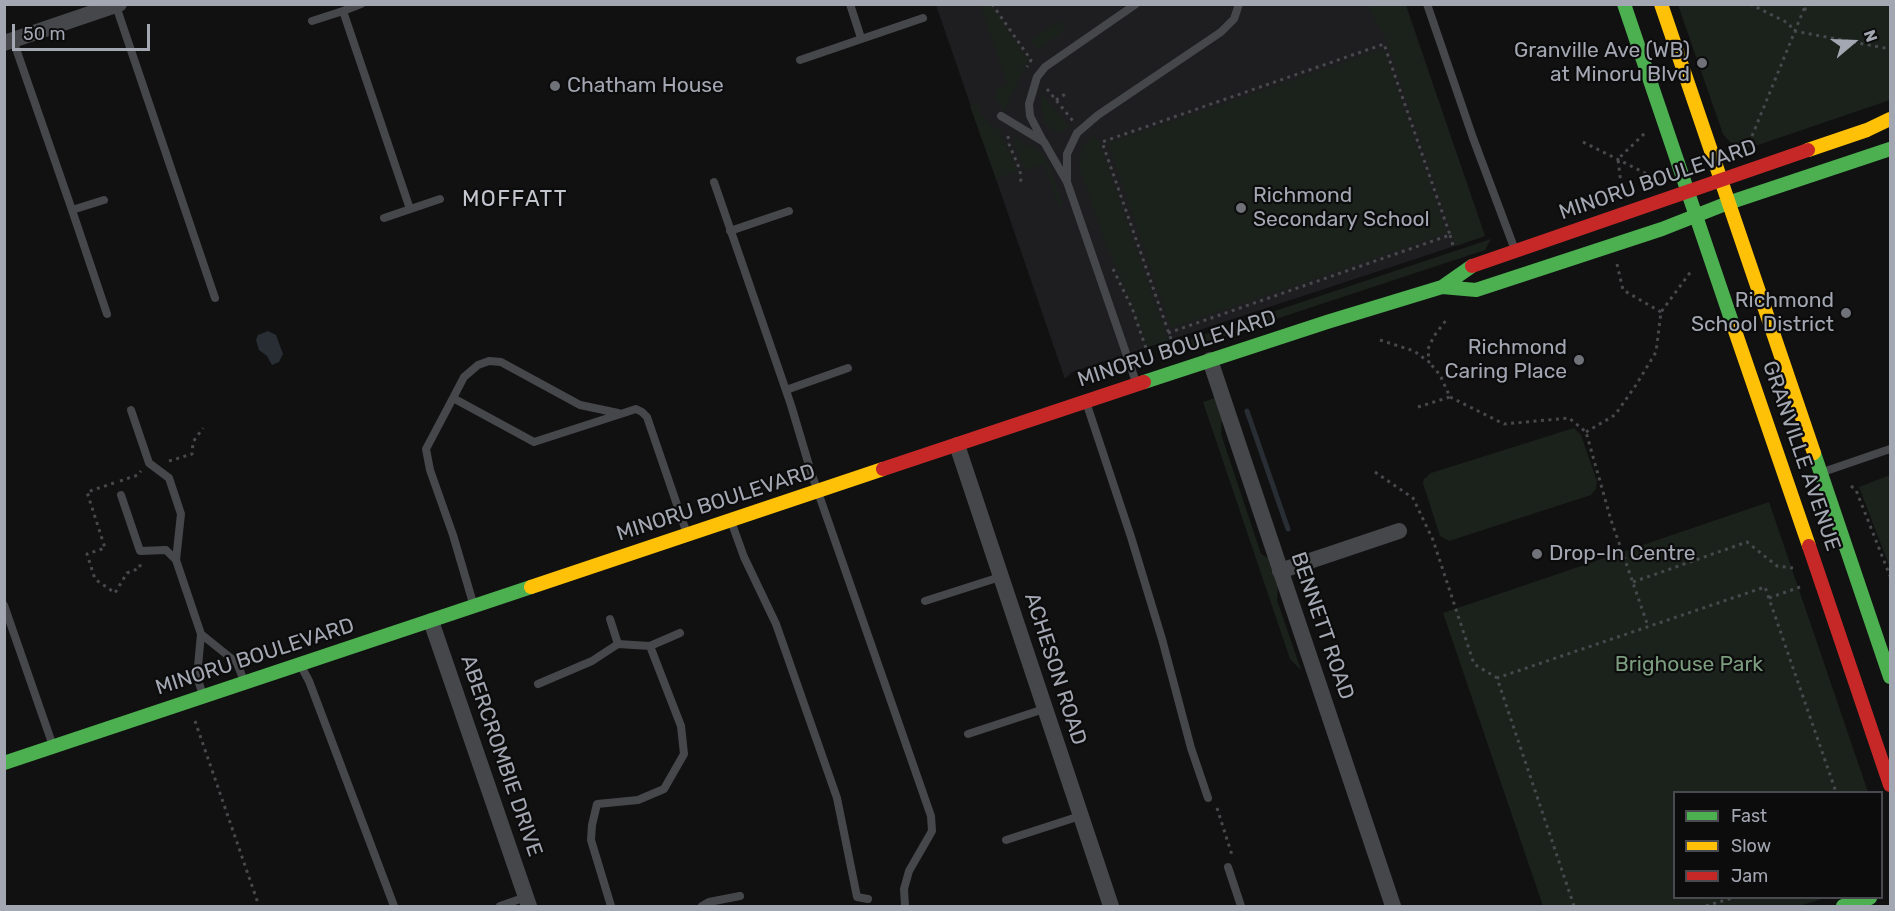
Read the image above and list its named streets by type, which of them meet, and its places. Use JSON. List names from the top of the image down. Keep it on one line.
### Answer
{"streets":{"street":["MINORU BOULEVARD","GRANVILLE AVENUE","BENNETT ROAD","ACHESON ROAD","ABERCROMBIE DRIVE"]},"crossings":[["MINORU BOULEVARD","GRANVILLE AVENUE"],["MINORU BOULEVARD","BENNETT ROAD"],["MINORU BOULEVARD","ACHESON ROAD"],["MINORU BOULEVARD","ABERCROMBIE DRIVE"]],"districts":["MOFFATT"],"parks":["Brighouse Park"],"places":["Granville Ave (WB) at Minoru Blvd","Chatham House","Richmond Secondary School","Richmond School District","Richmond Caring Place","Drop-In Centre"],"legend":["Fast","Slow","Jam"],"scale_bar":"50 m","north":"right"}
